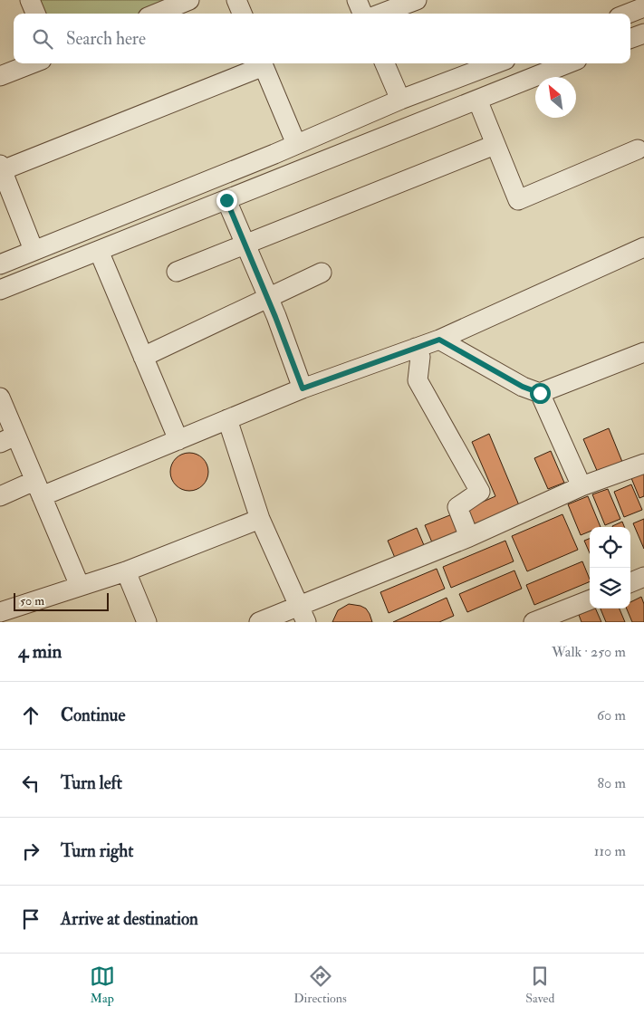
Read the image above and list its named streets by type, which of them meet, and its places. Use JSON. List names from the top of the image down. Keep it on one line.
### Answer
{"scale_bar":"50 m","north":"top left","page":{"search":"Search here","scale":"50 m","heading":["4 min","Walk · 250 m"],"list":[["Continue","60 m"],["Turn left","80 m"],["Turn right","110 m"],"Arrive at destination"],"nav":["Map","Directions","Saved"]}}
